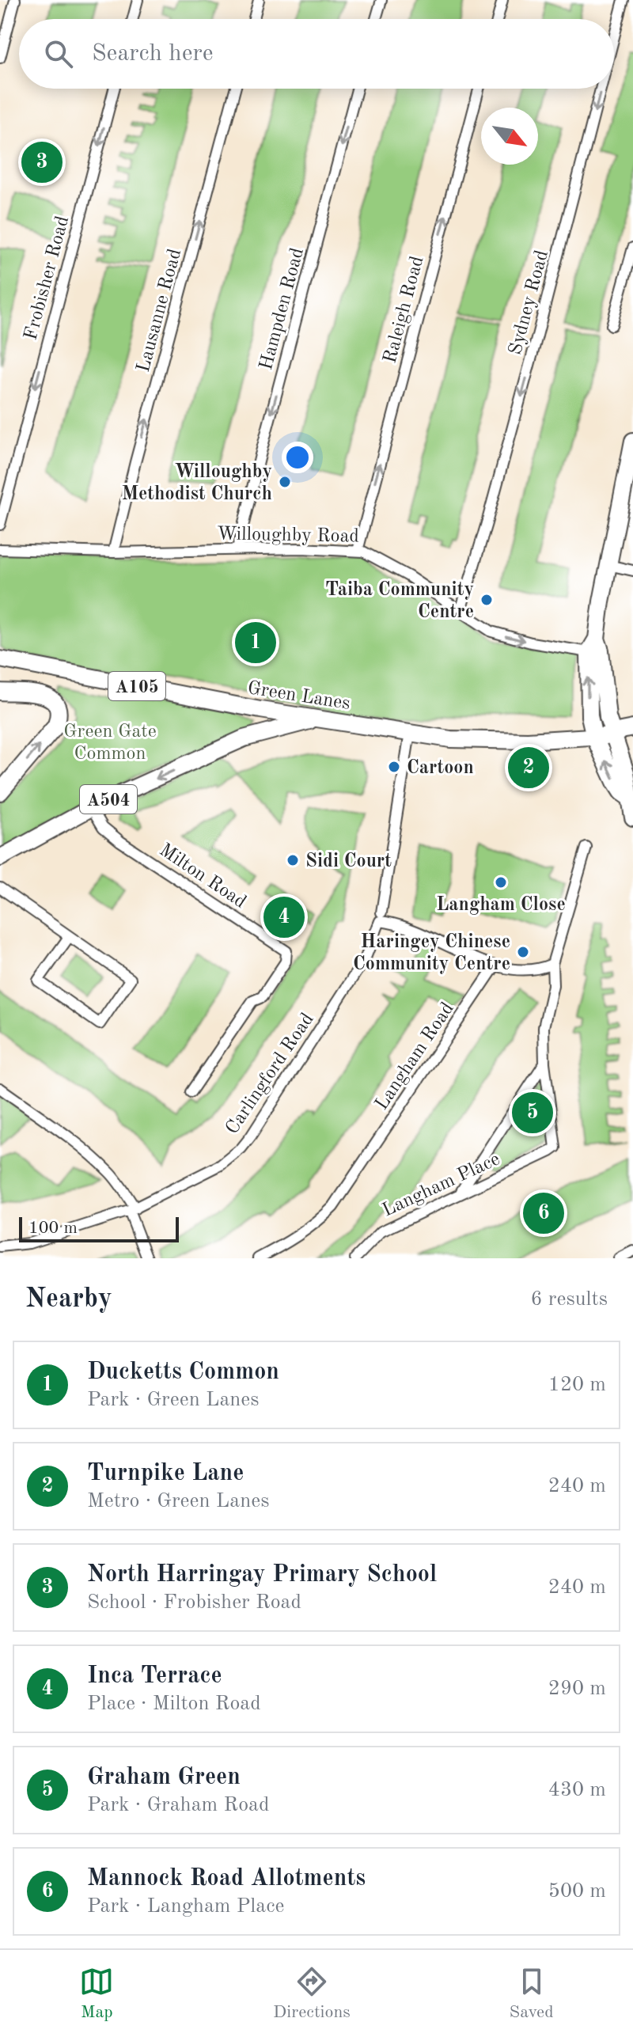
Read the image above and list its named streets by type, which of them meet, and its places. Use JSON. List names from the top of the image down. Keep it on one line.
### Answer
{"streets":{"main road":["A105","Green Lanes","A504"],"street":["Frobisher Road","Sydney Road","Hampden Road","Raleigh Road","Lausanne Road","Willoughby Road","Milton Road","Langham Road","Carlingford Road","Langham Place"]},"crossings":[["Sydney Road","Willoughby Road"],["Hampden Road","Willoughby Road"],["Raleigh Road","Willoughby Road"],["Lausanne Road","Willoughby Road"],["A105","Green Lanes"],["Green Lanes","A504"],["Green Lanes","Carlingford Road"],["A504","Milton Road"]],"one_way":["Frobisher Road","Sydney Road","Hampden Road","Raleigh Road","Lausanne Road"],"parks":["Green Gate Common"],"places":["Willoughby Methodist Church","Taiba Community Centre","Cartoon","Sidi Court","Langham Close","Haringey Chinese Community Centre"],"scale_bar":"100 m","north":"bottom right","page":{"search":"Search here","pins":["3","1","2","4","5","6"],"scale":"100 m","heading":["Nearby","6 results"],"list":[{"mark":"1","name":"Ducketts Common","note":"Park · Green Lanes","value":"120 m"},{"mark":"2","name":"Turnpike Lane","note":"Metro · Green Lanes","value":"240 m"},{"mark":"3","name":"North Harringay Primary School","note":"School · Frobisher Road","value":"240 m"},{"mark":"4","name":"Inca Terrace","note":"Place · Milton Road","value":"290 m"},{"mark":"5","name":"Graham Green","note":"Park · Graham Road","value":"430 m"},{"mark":"6","name":"Mannock Road Allotments","note":"Park · Langham Place","value":"500 m"}],"nav":["Map","Directions","Saved"]}}
